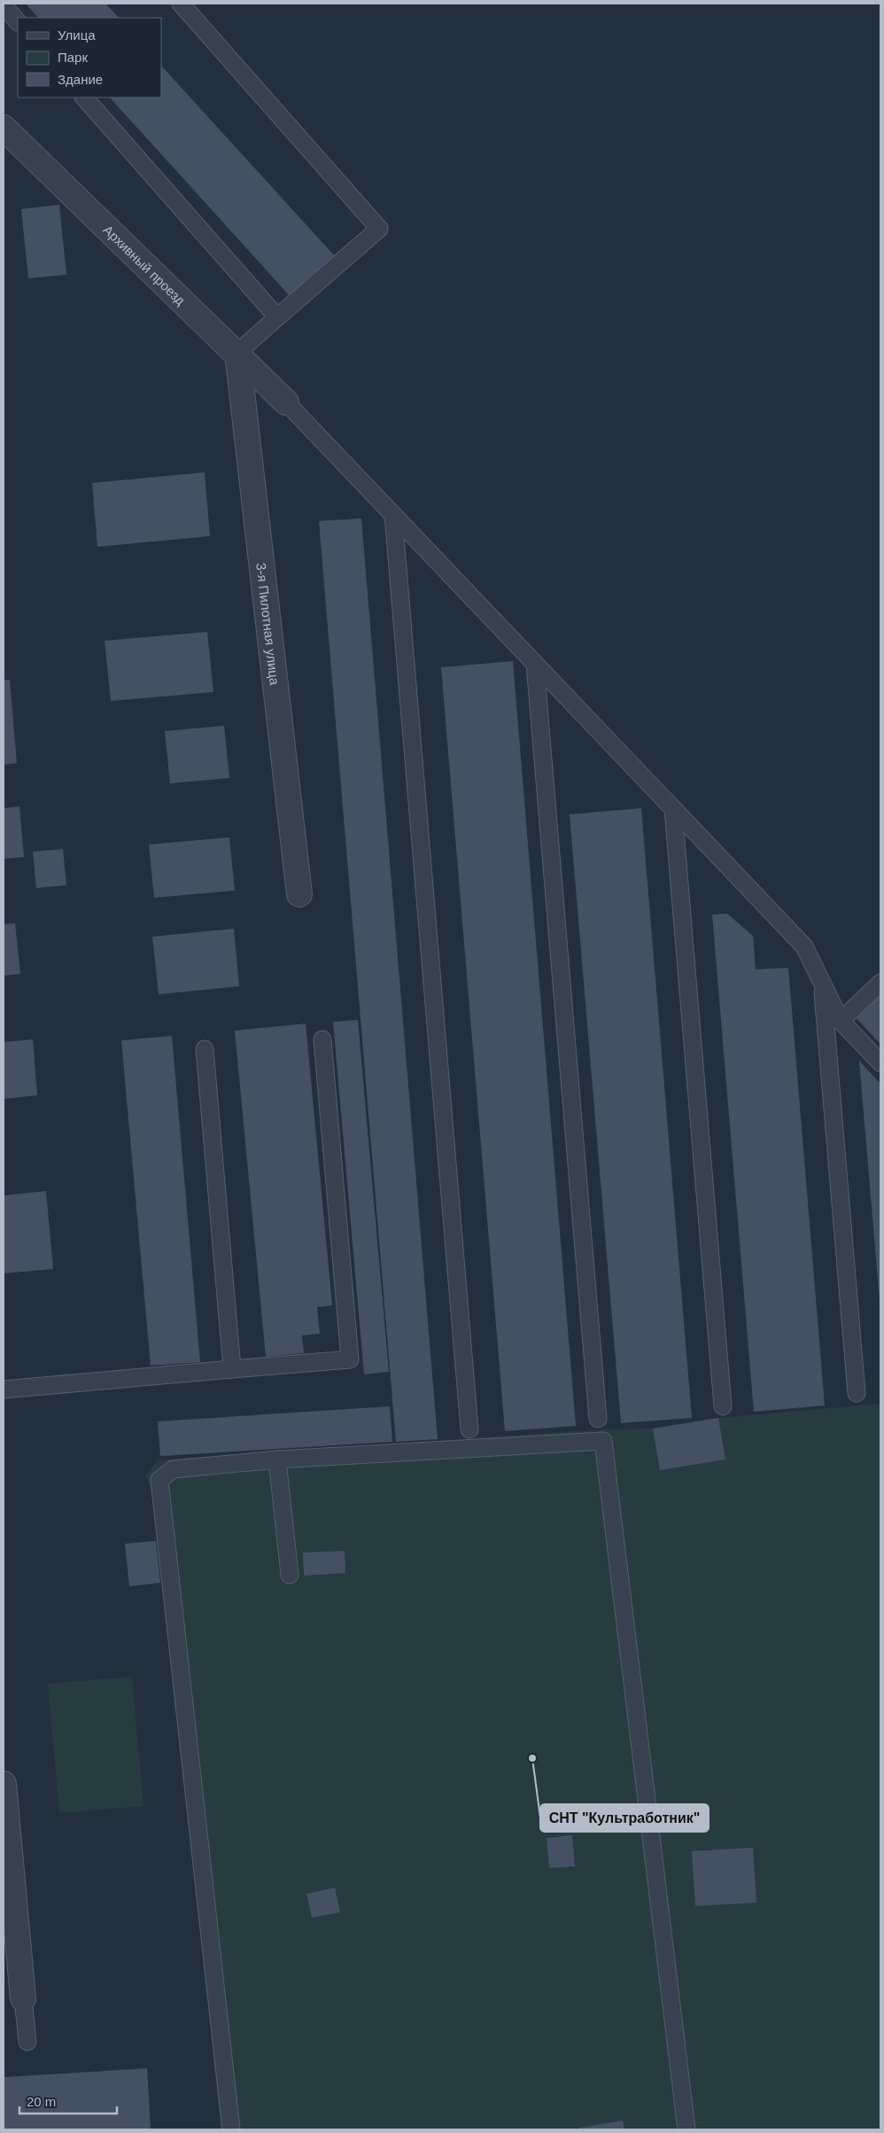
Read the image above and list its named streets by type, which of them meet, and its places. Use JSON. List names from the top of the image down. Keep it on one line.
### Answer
{"streets":{"street":["Архивный проезд","3-я Пилотная улица"]},"crossings":[["Архивный проезд","3-я Пилотная улица"]],"places":["СНТ \"Культработник\""],"legend":["Улица","Парк","Здание"],"scale_bar":"20 m"}
